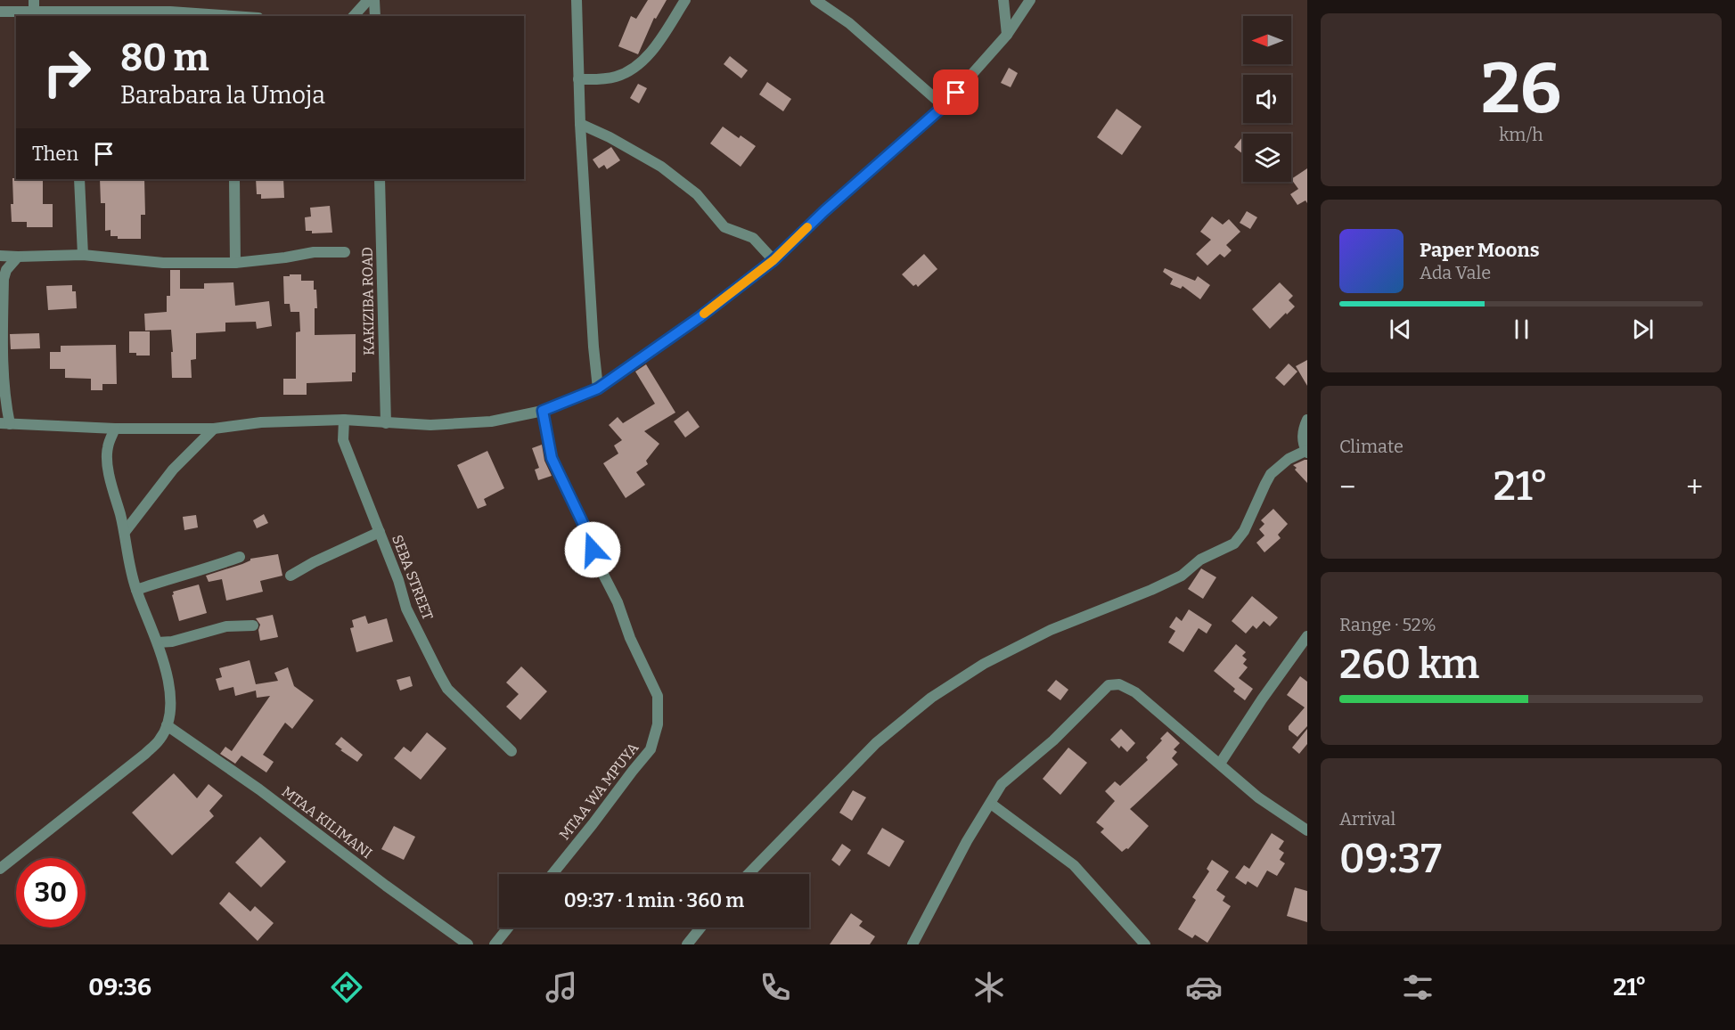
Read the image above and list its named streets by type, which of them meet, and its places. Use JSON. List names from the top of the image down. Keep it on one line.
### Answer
{"streets":{"street":["KAKIZIBA ROAD","SEBA STREET","MTAA WA MPUYA","MTAA KILIMANI"]},"north":"left","page":{"tile":[["26","km/h"],"Climate",["Range · 52%","260 km"],["Arrival","09:37"]],"turn":["80 m","Barabara la Umoja"],"then":"Then","song":["Paper Moons","Ada Vale"],"heat":["−","21°","+"],"limit":"30","trip":"09:37 · 1 min · 360 m","tabs":["09:36","21°"]}}
